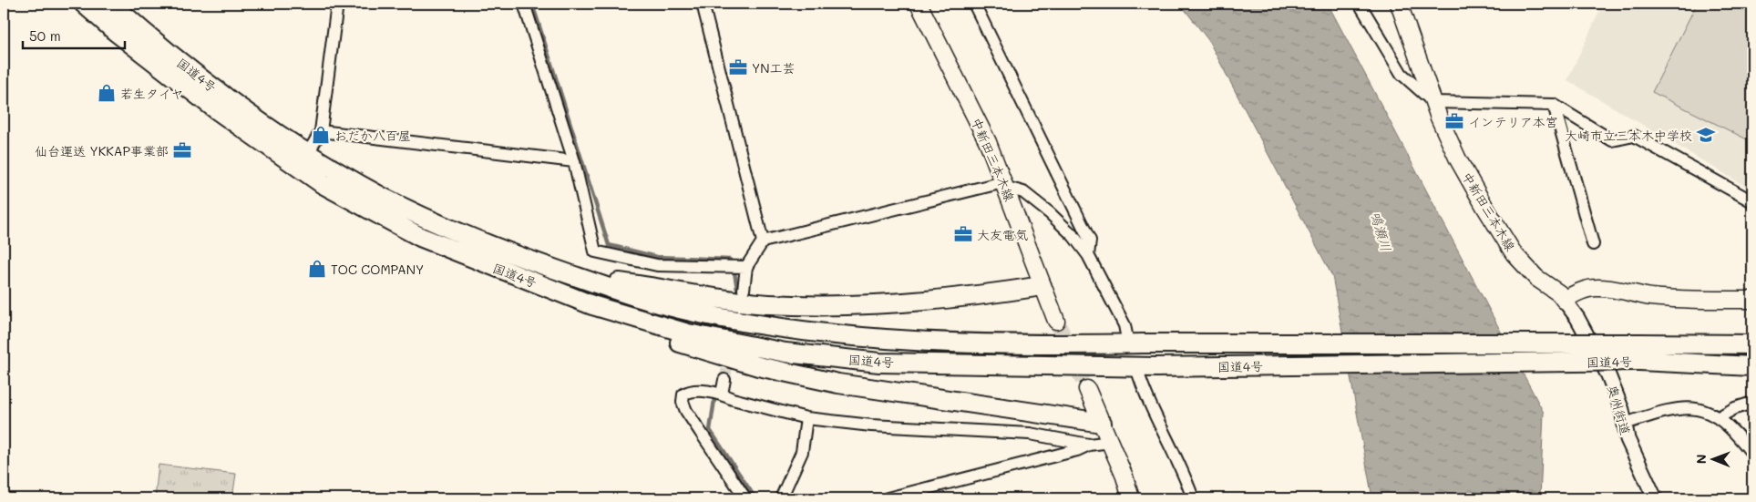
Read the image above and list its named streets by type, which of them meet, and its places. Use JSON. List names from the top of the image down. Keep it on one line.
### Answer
{"streets":{"highway":["国道4号"],"main road":["中新田三本木線"],"street":["奥州街道"]},"crossings":[["中新田三本木線","奥州街道"]],"water":["鳴瀬川"],"places":{"office":["YN工芸","インテリア本宮","仙台運送 YKKAP事業部","大友電気"],"shop":["若生タイヤ","おだか八百屋","TOC COMPANY"],"school or university":["大崎市立三本木中学校"]},"scale_bar":"50 m","north":"left"}
